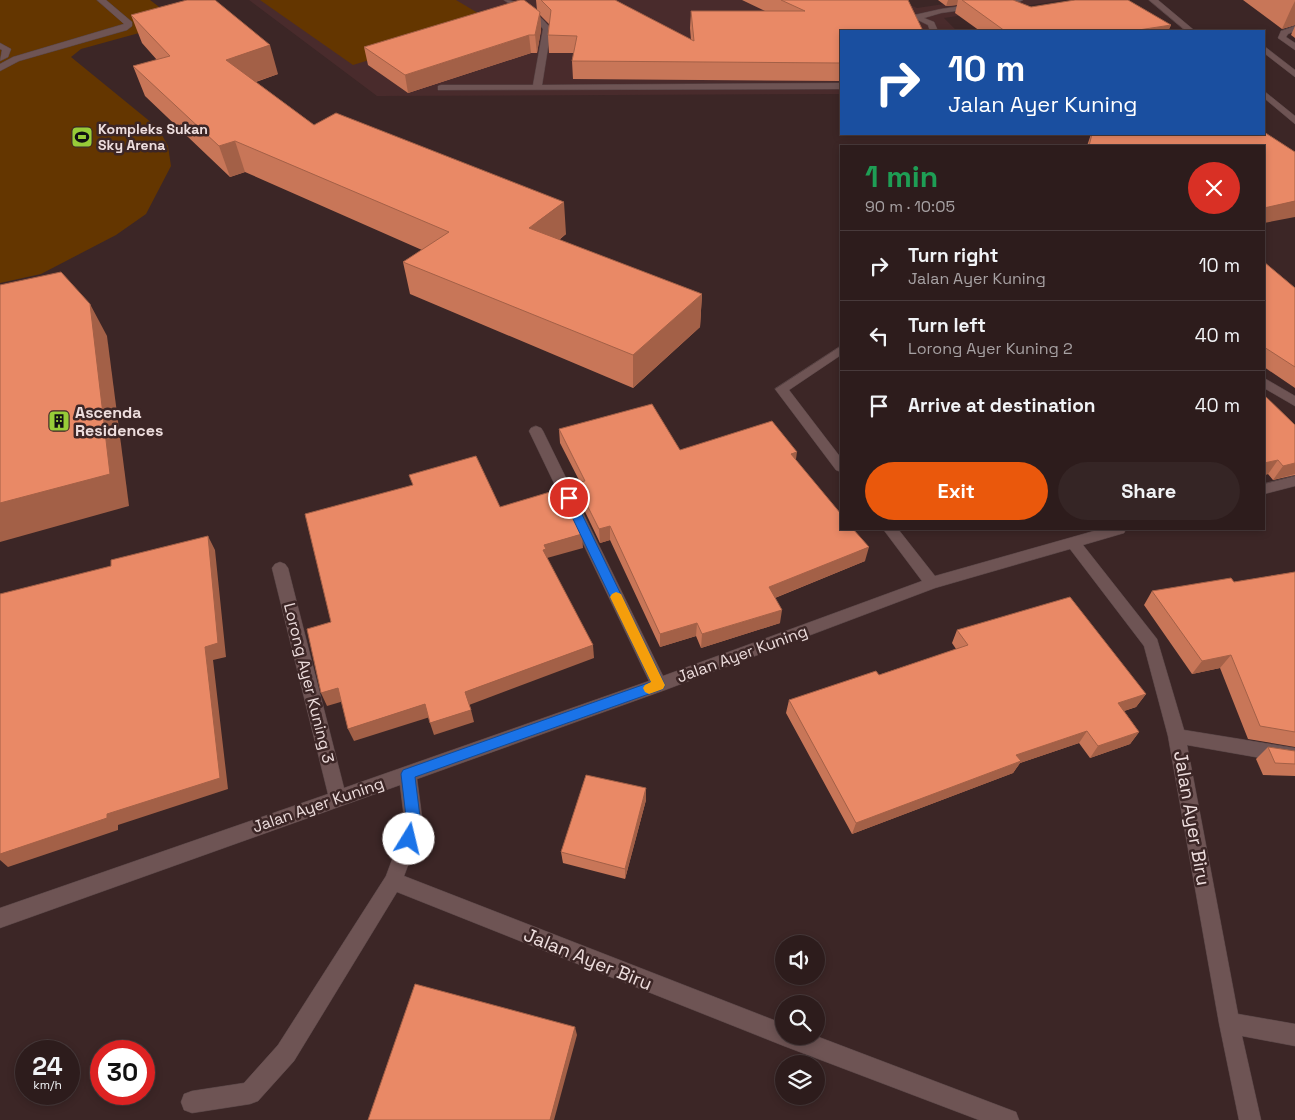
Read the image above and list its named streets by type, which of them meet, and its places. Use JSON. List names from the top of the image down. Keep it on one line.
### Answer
{"streets":{"street":["Jalan Ayer Kuning","Lorong Ayer Kuning 3","Jalan Ayer Biru"]},"crossings":[["Jalan Ayer Kuning","Lorong Ayer Kuning 3"],["Jalan Ayer Kuning","Jalan Ayer Biru"]],"places":{"sports":["Kompleks Sukan Sky Arena"],"building":["Ascenda Residences"]},"page":{"turn":["10 m","Jalan Ayer Kuning"],"heading":["1 min","90 m · 10:05"],"list":[{"name":"Turn right","note":"Jalan Ayer Kuning","value":"10 m"},{"name":"Turn left","note":"Lorong Ayer Kuning 2","value":"40 m"},{"name":"Arrive at destination","value":"40 m"}],"buttons":["Exit","Share"],"speed":"24 km/h","limit":"30"}}
